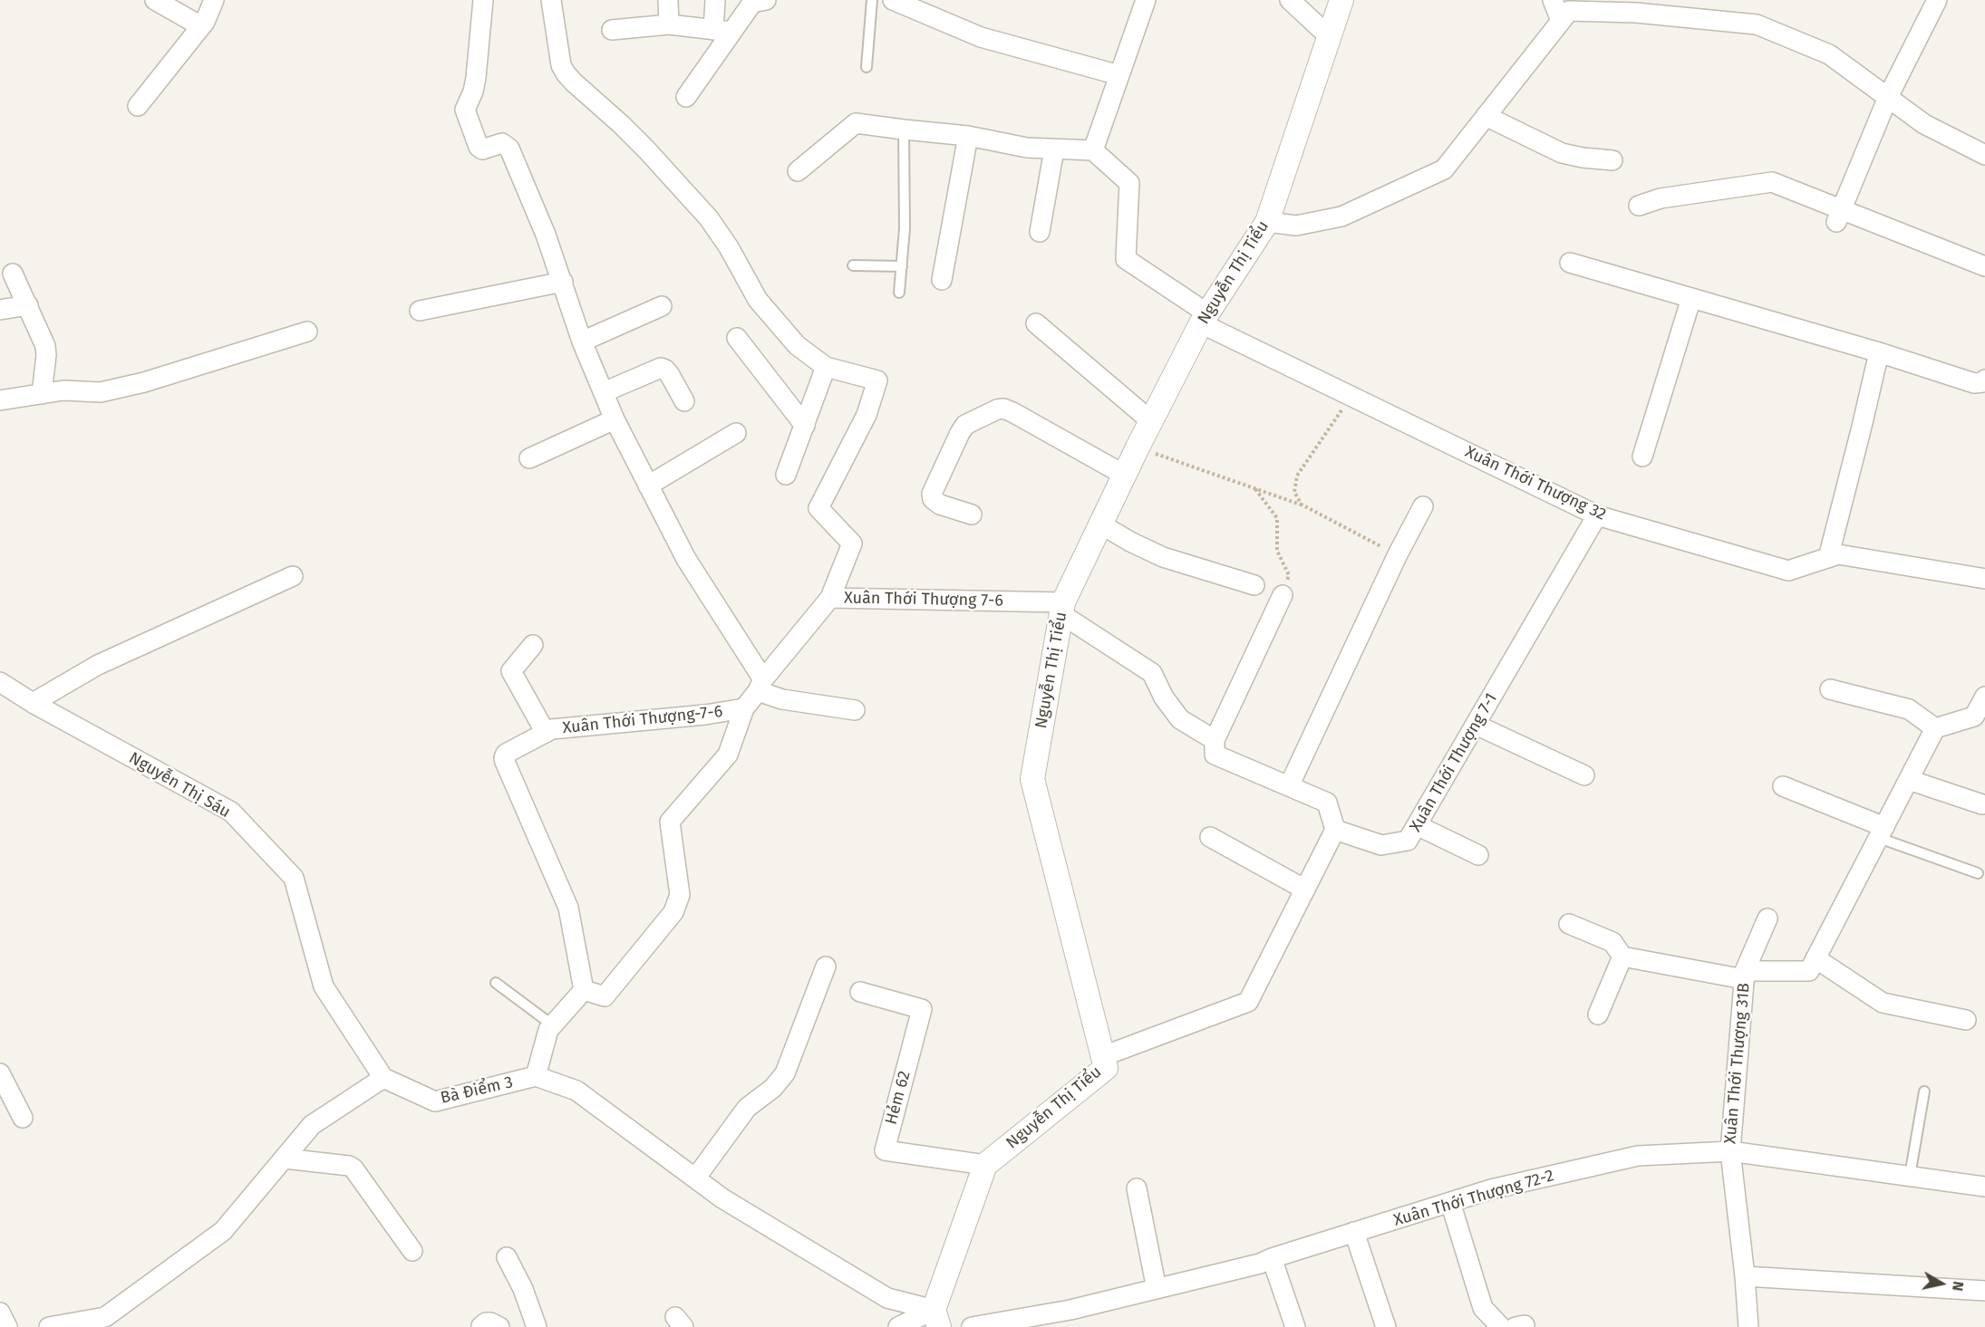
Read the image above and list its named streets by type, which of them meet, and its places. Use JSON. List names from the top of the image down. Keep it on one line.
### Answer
{"streets":{"street":["Nguyễn Thị Tiểu","Xuân Thới Thượng 32","Xuân Thới Thượng 7-6","Xuân Thới Thượng-7-6","Xuân Thới Thượng 7-1","Nguyễn Thị Sáu","Xuân Thới Thượng 31B","Bà Điểm 3","Hẻm 62","Xuân Thới Thượng 72-2"]},"crossings":[["Nguyễn Thị Tiểu","Xuân Thới Thượng 32"],["Nguyễn Thị Tiểu","Xuân Thới Thượng 7-6"],["Nguyễn Thị Tiểu","Hẻm 62"],["Xuân Thới Thượng 32","Xuân Thới Thượng 7-1"],["Xuân Thới Thượng 7-6","Xuân Thới Thượng-7-6"],["Nguyễn Thị Sáu","Bà Điểm 3"],["Xuân Thới Thượng 31B","Xuân Thới Thượng 72-2"]],"north":"right"}
